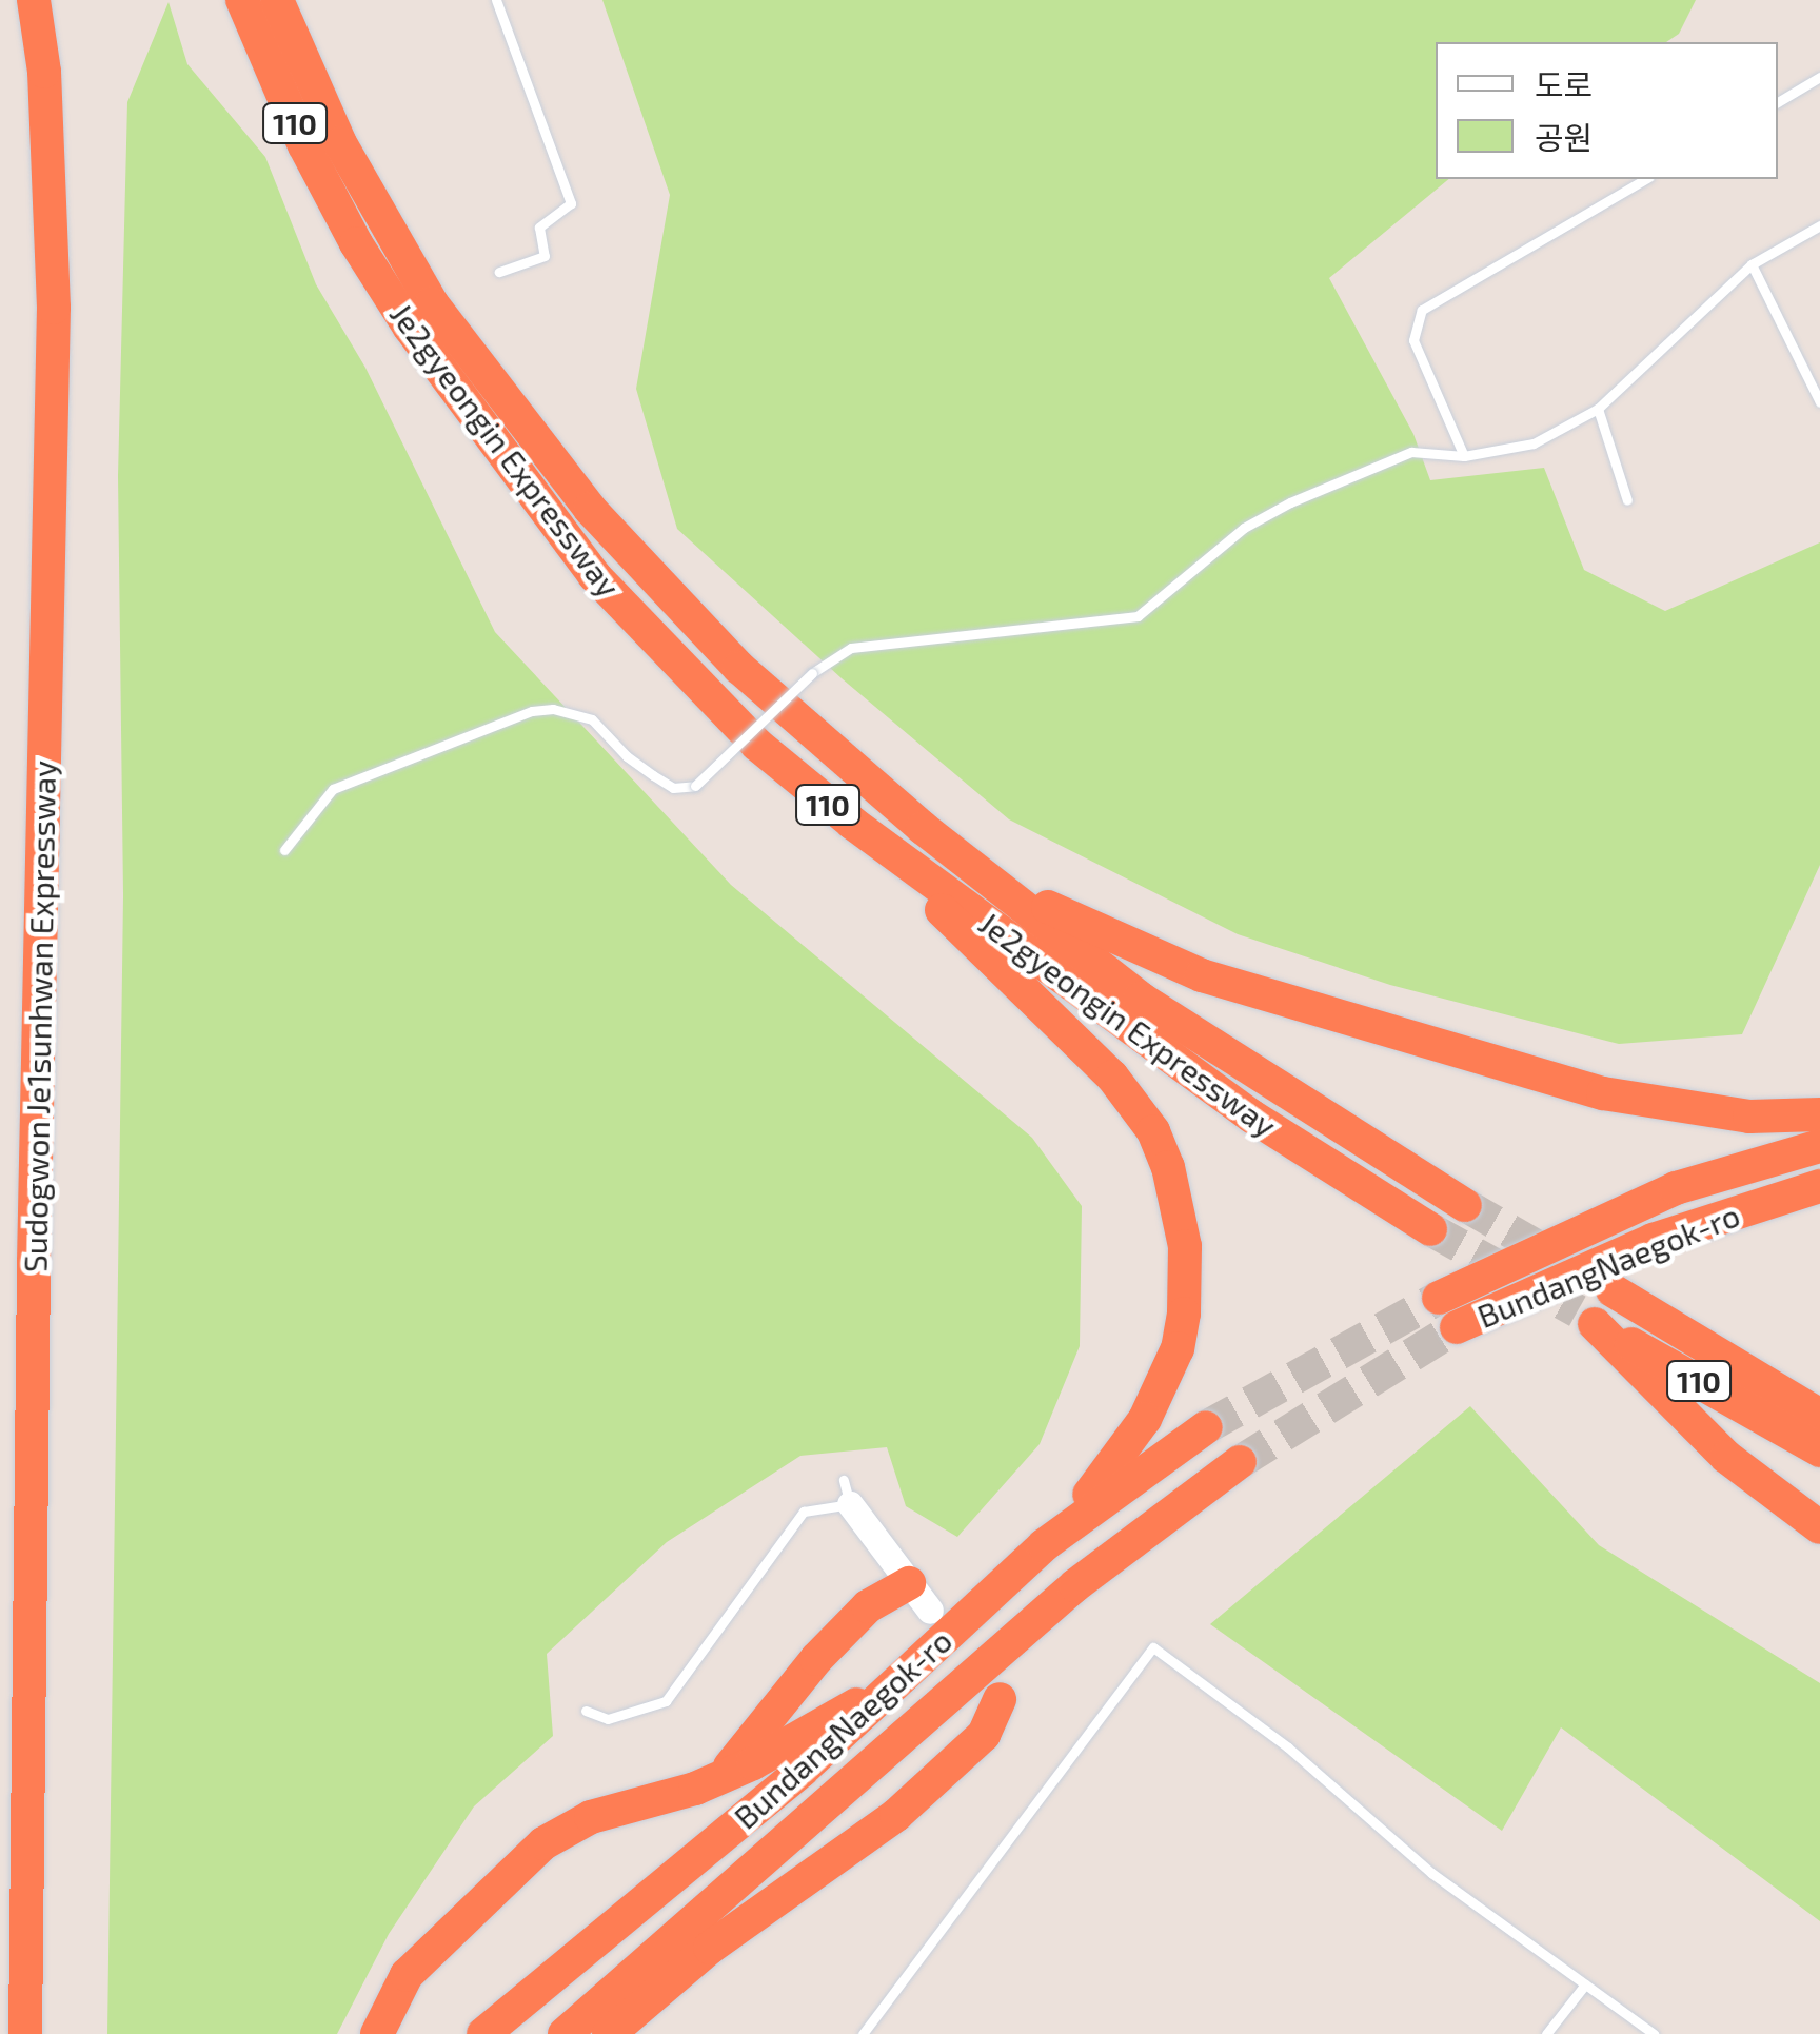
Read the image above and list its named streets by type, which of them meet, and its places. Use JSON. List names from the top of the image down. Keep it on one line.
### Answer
{"streets":{"highway":["110","Je2gyeongin Expressway","Sudogwon Je1sunhwan Expressway","BundangNaegok-ro"]},"legend":["도로","공원"]}
